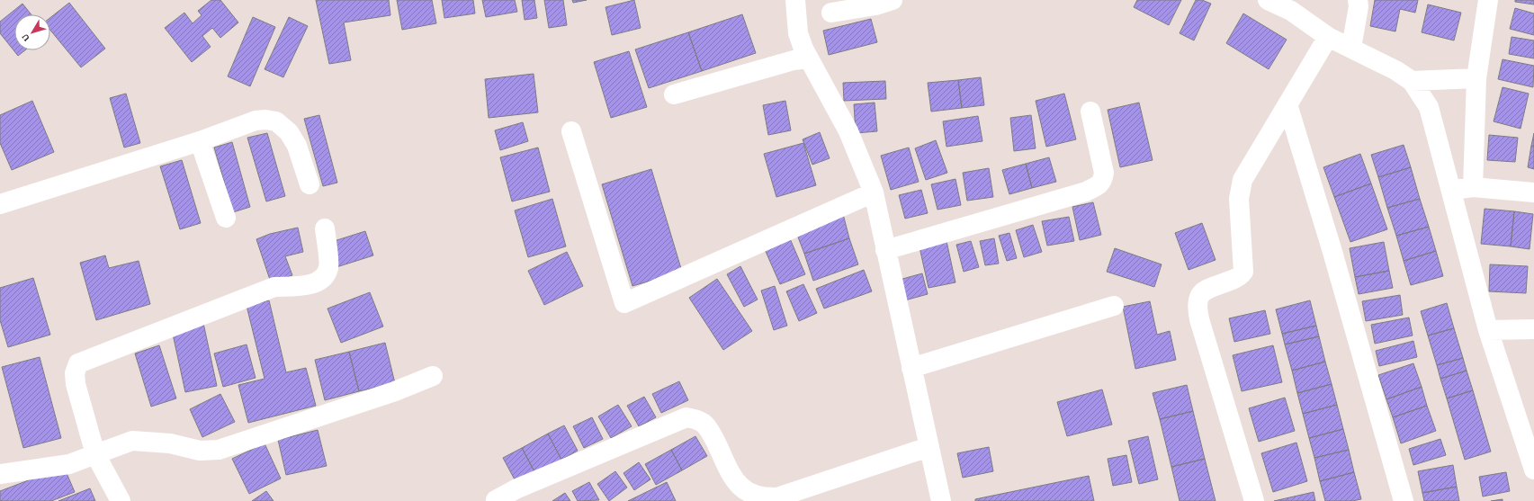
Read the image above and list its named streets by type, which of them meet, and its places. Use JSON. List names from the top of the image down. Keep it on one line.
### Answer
{"north":"bottom left"}
